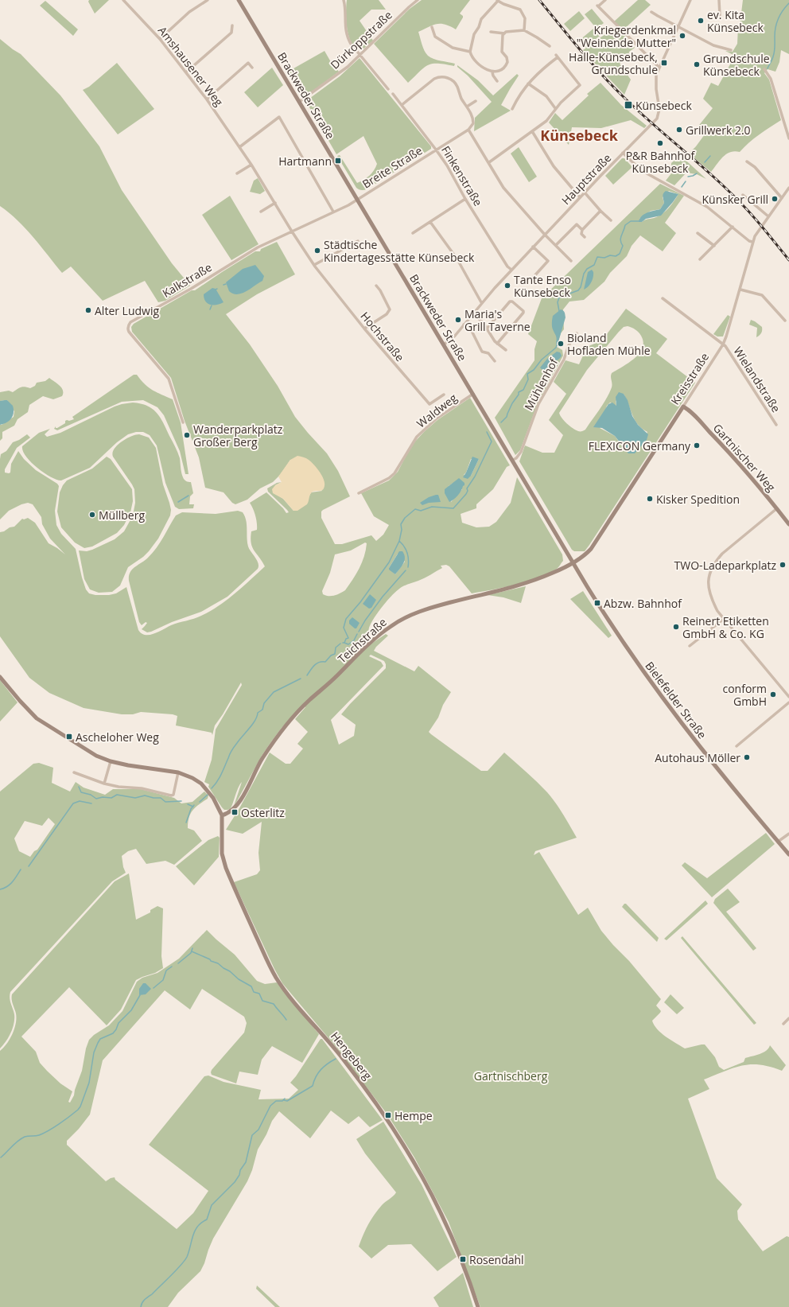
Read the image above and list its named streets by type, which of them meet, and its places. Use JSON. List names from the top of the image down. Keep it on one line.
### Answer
{"streets":{"street":["Dürkoppstraße","Amshausener Weg","Brackweder Straße","Breite Straße","Finkenstraße","Hauptstraße","Kalkstraße","Hochstraße","Kreisstraße","Wielandstraße","Mühlenhof","Waldweg","Gartnischer Weg","Teichstraße","Bielefelder Straße","Hengeberg"]},"crossings":[["Dürkoppstraße","Brackweder Straße"],["Amshausener Weg","Hochstraße"],["Brackweder Straße","Breite Straße"],["Brackweder Straße","Hauptstraße"],["Brackweder Straße","Kalkstraße"],["Brackweder Straße","Kreisstraße"],["Brackweder Straße","Mühlenhof"],["Brackweder Straße","Waldweg"],["Brackweder Straße","Teichstraße"],["Brackweder Straße","Bielefelder Straße"],["Breite Straße","Finkenstraße"],["Breite Straße","Kalkstraße"],["Finkenstraße","Hauptstraße"],["Kalkstraße","Hochstraße"],["Kreisstraße","Wielandstraße"],["Kreisstraße","Gartnischer Weg"],["Kreisstraße","Teichstraße"],["Kreisstraße","Bielefelder Straße"],["Teichstraße","Bielefelder Straße"],["Teichstraße","Hengeberg"]],"districts":["Künsebeck"],"parks":["Gartnischberg"],"places":{"other":["ev. Kita Künsebeck","Kriegerdenkmal \"Weinende Mutter\"","Grundschule Künsebeck","Grillwerk 2.0","P&R Bahnhof Künsebeck","Künsker Grill","Städtische Kindertagesstätte Künsebeck","Tante Enso Künsebeck","Alter Ludwig","Maria's Grill Taverne","Bioland Hofladen Mühle","Wanderparkplatz Großer Berg","FLEXICON Germany","Kisker Spedition","Müllberg","TWO-Ladeparkplatz","Reinert Etiketten GmbH & Co. KG","conform GmbH","Autohaus Möller"],"transit":["Halle-Künsebeck, Grundschule","Künsebeck","Hartmann","Abzw. Bahnhof","Ascheloher Weg","Osterlitz","Hempe","Rosendahl"]}}
